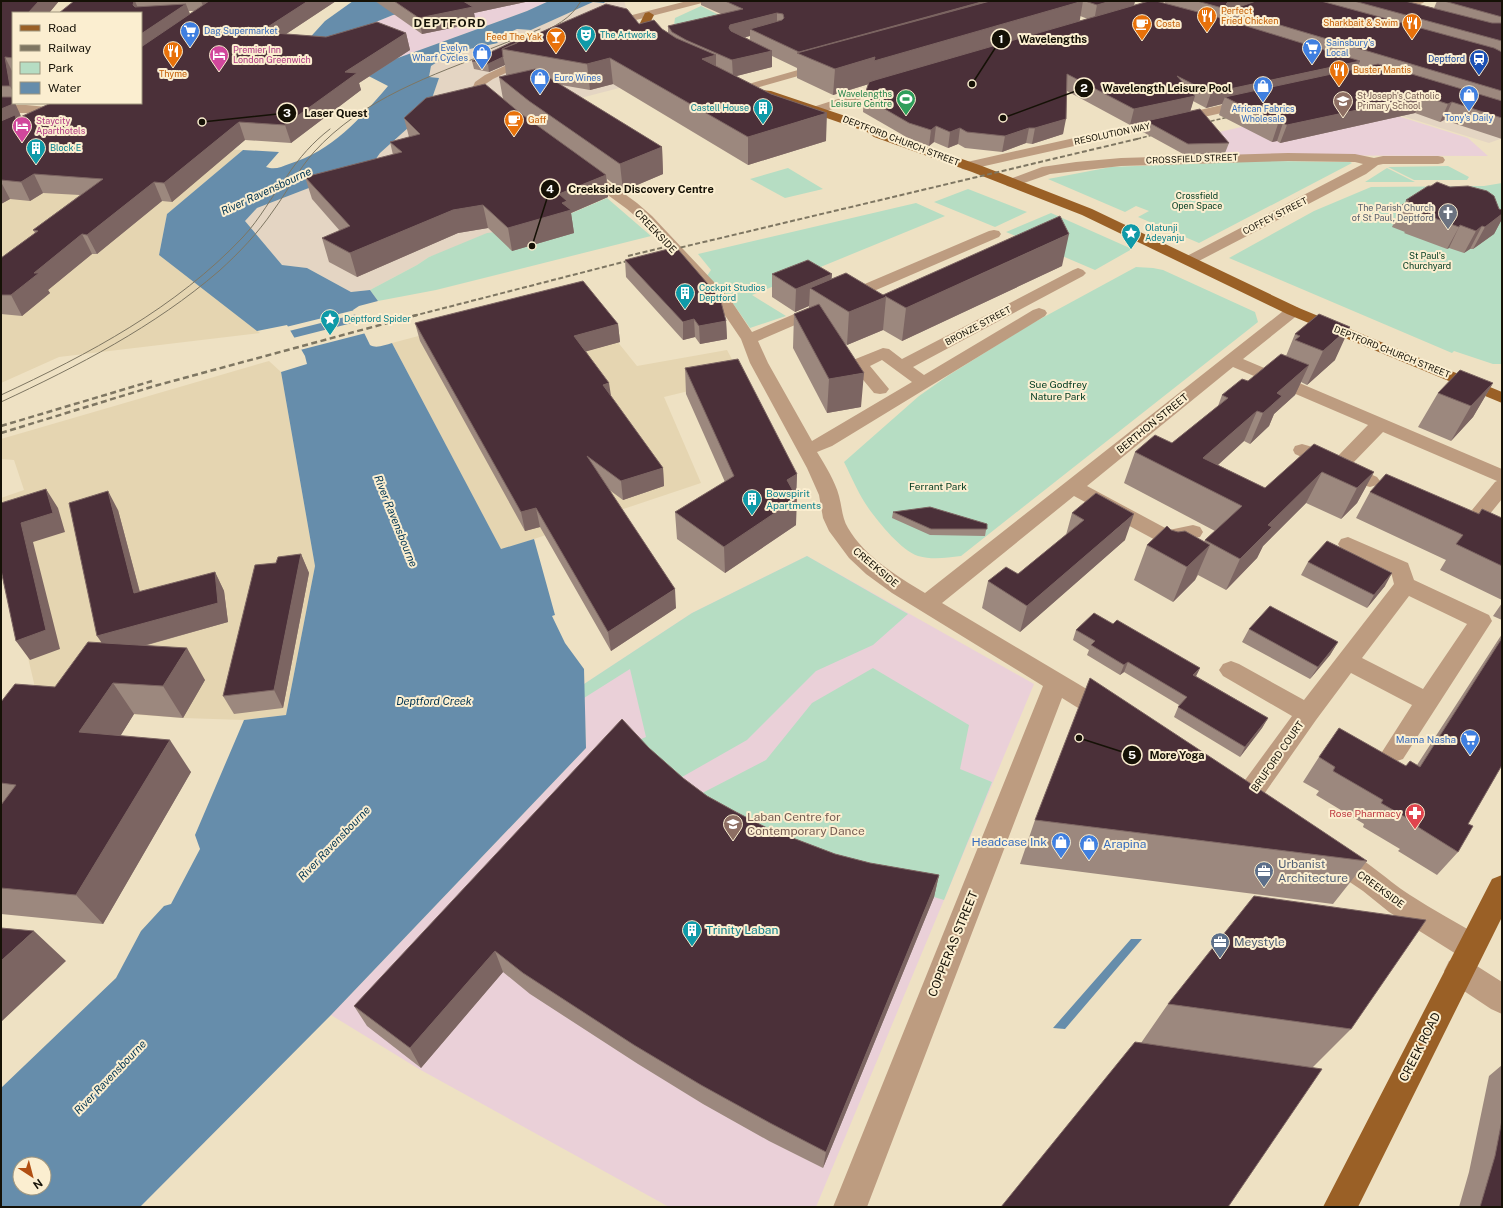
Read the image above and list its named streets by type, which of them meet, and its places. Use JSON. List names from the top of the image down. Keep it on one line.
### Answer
{"streets":{"main road":["DEPTFORD CHURCH STREET","CREEK ROAD"],"street":["RESOLUTION WAY","CROSSFIELD STREET","COFFEY STREET","CREEKSIDE","BRONZE STREET","BERTHON STREET","BRUFORD COURT","COPPERAS STREET"]},"crossings":[["RESOLUTION WAY","DEPTFORD CHURCH STREET"],["DEPTFORD CHURCH STREET","CROSSFIELD STREET"],["DEPTFORD CHURCH STREET","COFFEY STREET"],["DEPTFORD CHURCH STREET","BERTHON STREET"],["CROSSFIELD STREET","COFFEY STREET"],["CREEKSIDE","BRONZE STREET"],["CREEKSIDE","BERTHON STREET"],["CREEKSIDE","COPPERAS STREET"],["CREEKSIDE","CREEK ROAD"]],"districts":["DEPTFORD"],"water":["River Ravensbourne","Deptford Creek"],"parks":["Crossfield Open Space","St Paul's Churchyard","Sue Godfrey Nature Park","Ferrant Park"],"places":{"restaurant":["Perfect Fried Chicken","Sharkbait & Swim","Thyme","Buster Mantis"],"cafe":["Costa","Gaff"],"supermarket":["Dag Supermarket","Sainsbury's Local","Mama Nasha"],"theatre":["The Artworks"],"bar":["Feed The Yak"],"shop":["Evelyn Wharf Cycles","Euro Wines","African Fabrics Wholesale","Tony's Daily","Headcase Ink","Arapina"],"hotel":["Premier Inn London Greenwich","Staycity Aparthotels"],"station":["Deptford"],"other":["Wavelengths","Wavelength Leisure Pool","Laser Quest","Creekside Discovery Centre","More Yoga"],"sports":["Wavelengths Leisure Centre"],"school or university":["St Joseph's Catholic Primary School","Laban Centre for Contemporary Dance"],"building":["Castell House","Block E","Cockpit Studios Deptford","Bowspirit Apartments","Trinity Laban"],"church":["The Parish Church of St Paul, Deptford"],"place":["Olatunji Adeyanju","Deptford Spider"],"pharmacy":["Rose Pharmacy"],"office":["Urbanist Architecture","Meystyle"]},"legend":["Road","Railway","Park","Water"],"north":"bottom right"}
